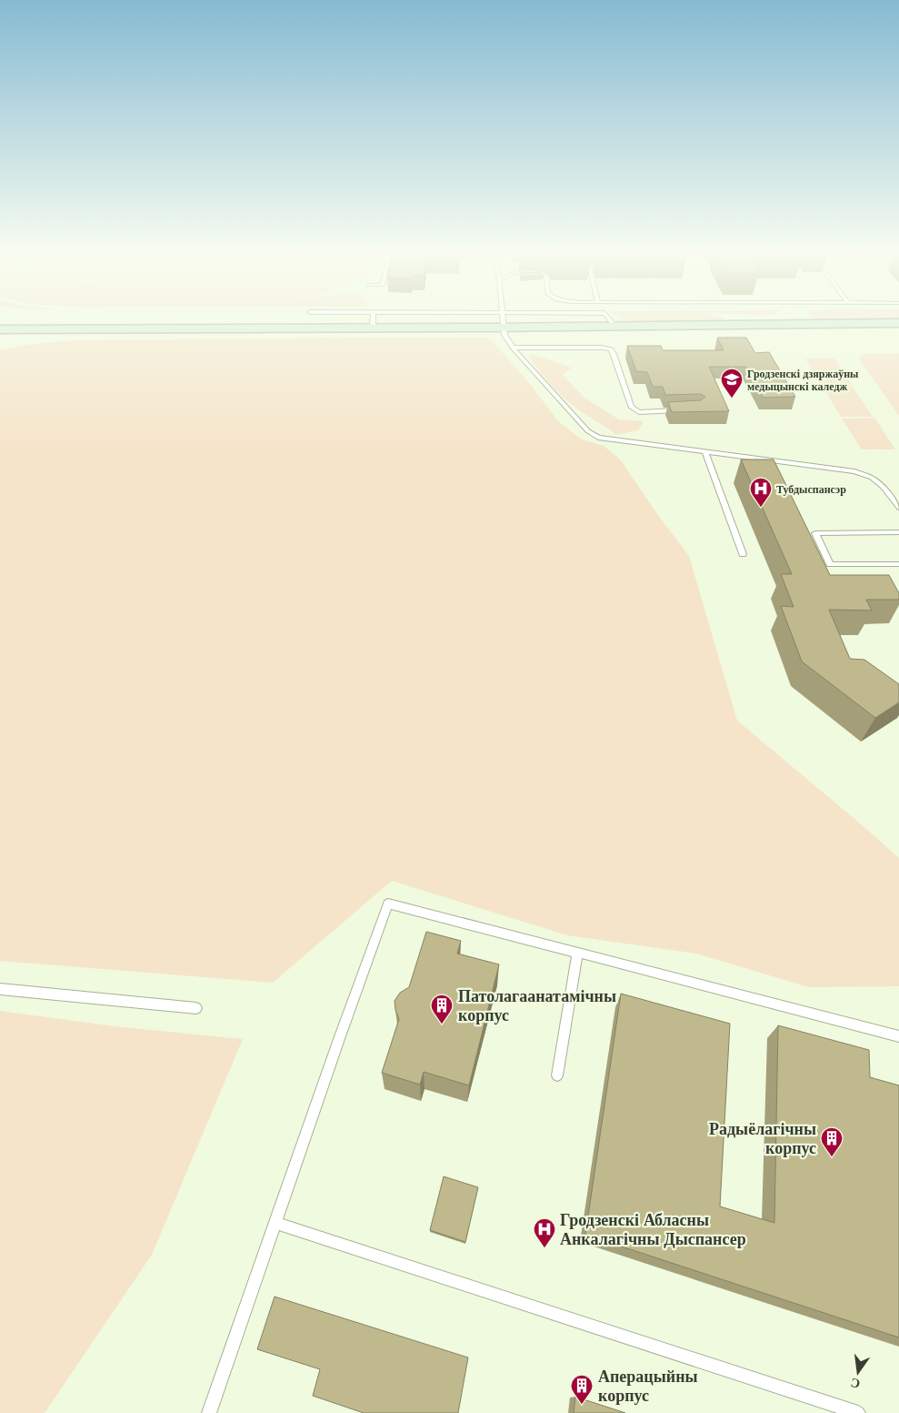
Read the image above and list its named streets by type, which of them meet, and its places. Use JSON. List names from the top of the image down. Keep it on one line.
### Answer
{"places":{"school or university":["Гродзенскі дзяржаўны медыцынскі каледж"],"hospital":["Тубдыспансэр","Гродзенскі Абласны Анкалагічны Дыспансер"],"building":["Патолагаанатамічны корпус","Радыёлагічны корпус","Аперацыйны корпус"]},"north":"bottom"}
